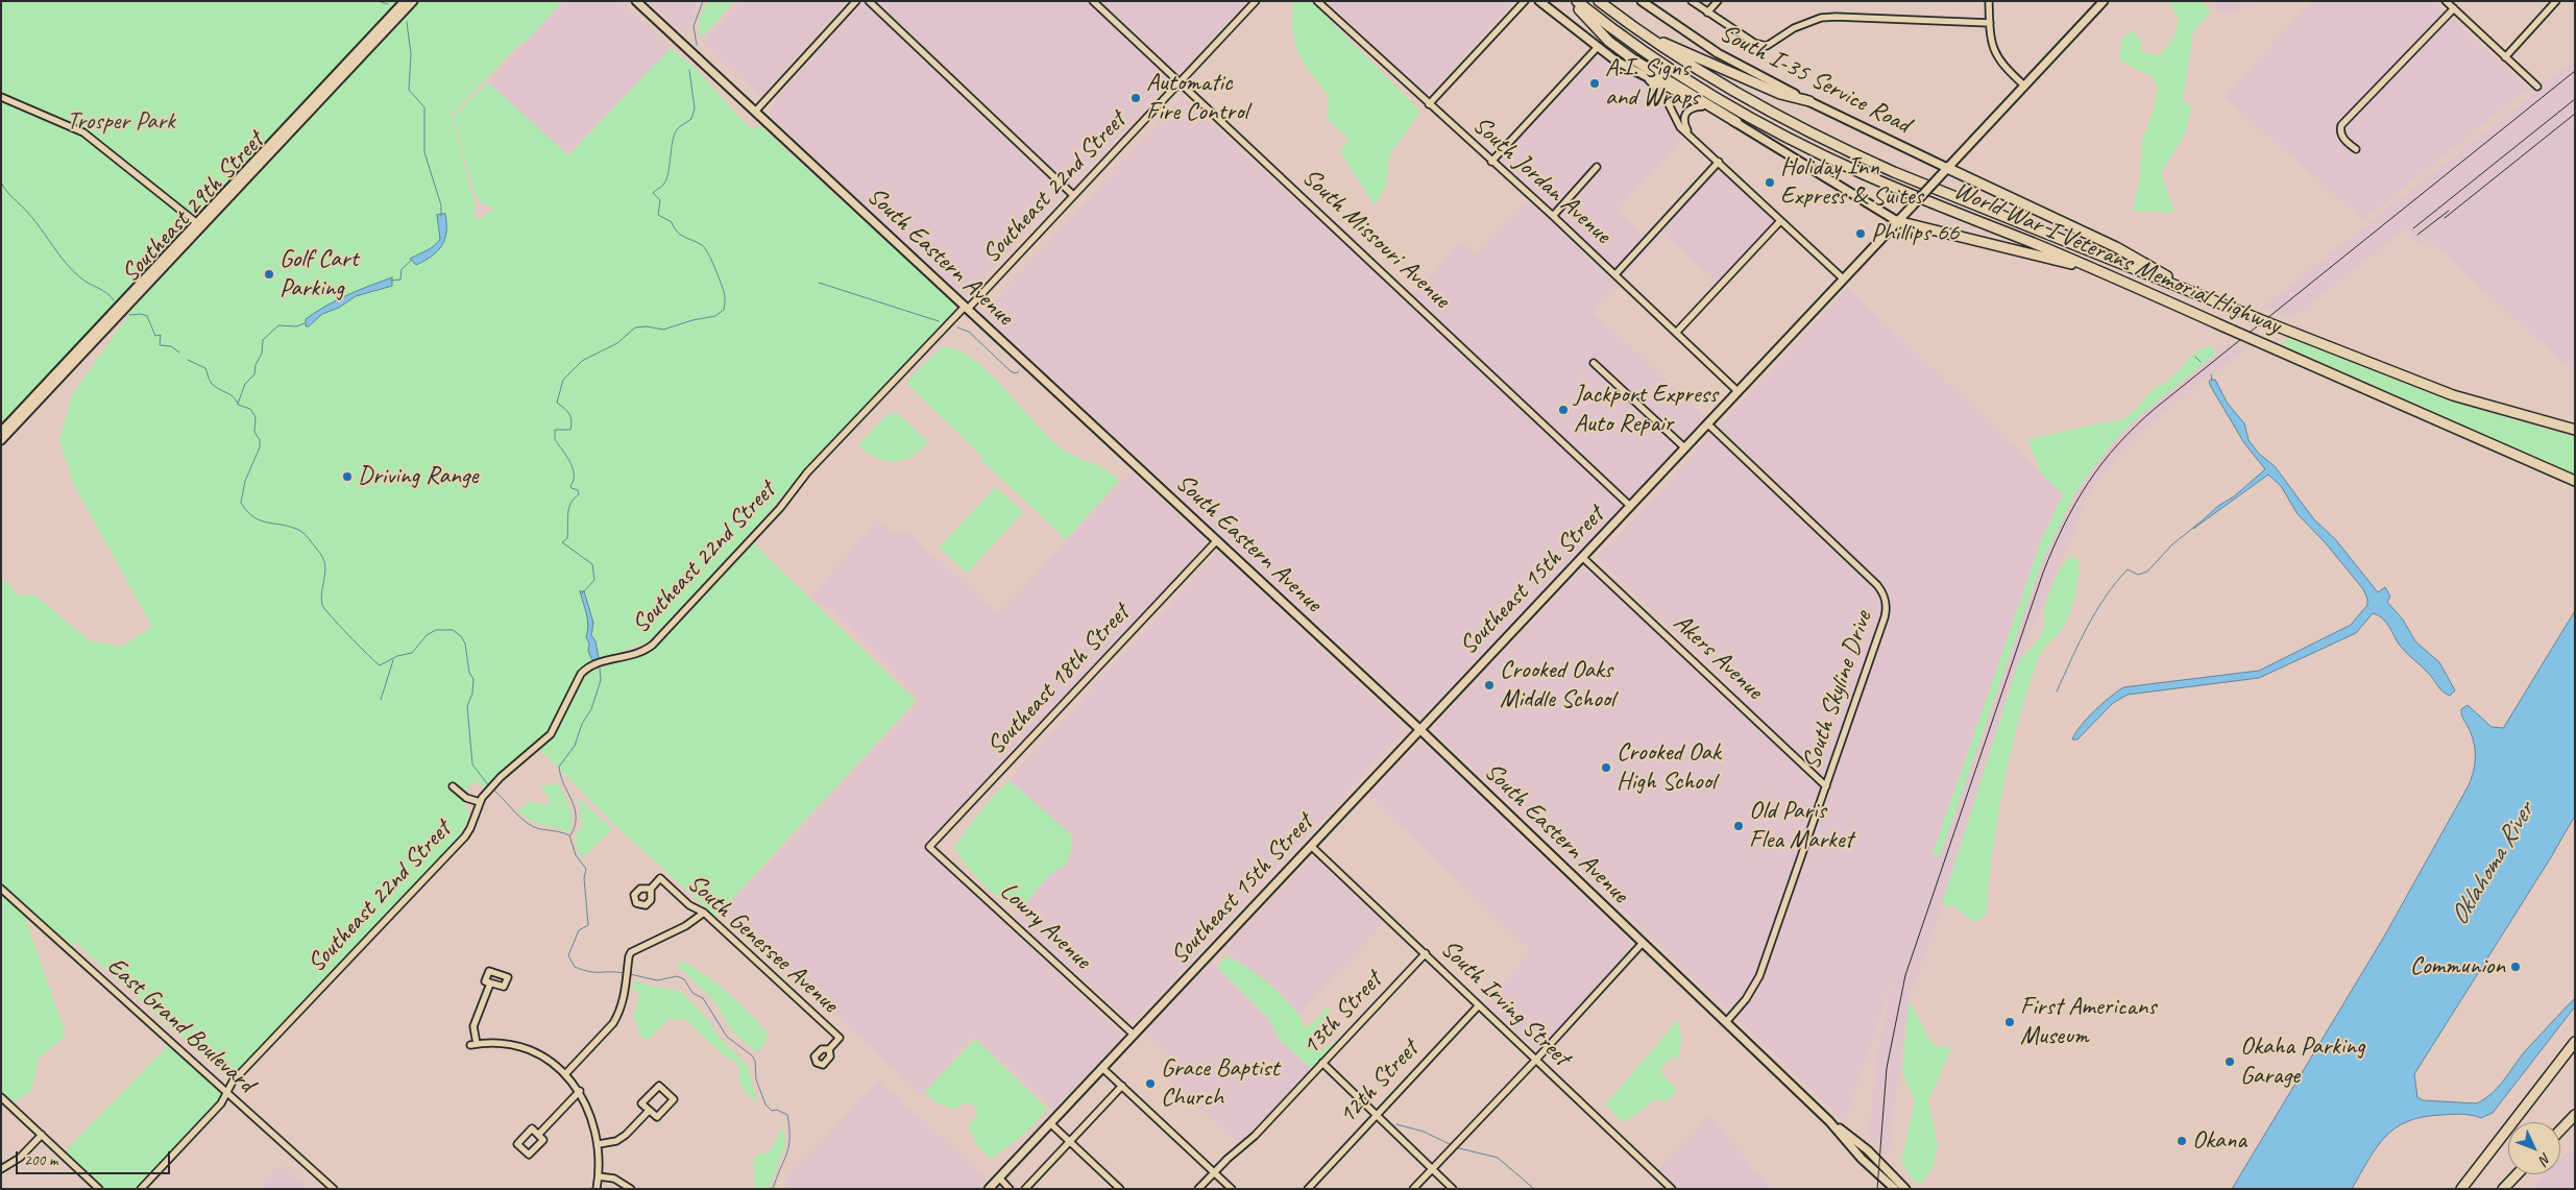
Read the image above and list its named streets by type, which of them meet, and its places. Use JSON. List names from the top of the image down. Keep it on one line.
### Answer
{"streets":{"highway":["World War I Veterans Memorial Highway"],"main road":["South I-35 Service Road","Southeast 29th Street","South Eastern Avenue","Southeast 15th Street"],"street":["South Jordan Avenue","Southeast 22nd Street","South Missouri Avenue","Akers Avenue","Southeast 18th Street","South Skyline Drive","Lowry Avenue","South Genessee Avenue","South Irving Street","13th Street","East Grand Boulevard","12th Street"]},"crossings":[["South I-35 Service Road","Southeast 15th Street"],["South Jordan Avenue","Southeast 15th Street"],["Southeast 22nd Street","South Missouri Avenue"],["Southeast 22nd Street","South Eastern Avenue"],["Southeast 22nd Street","East Grand Boulevard"],["South Missouri Avenue","Southeast 15th Street"],["South Eastern Avenue","Southeast 15th Street"],["South Eastern Avenue","Southeast 18th Street"],["South Eastern Avenue","South Skyline Drive"],["Southeast 15th Street","Akers Avenue"],["Southeast 15th Street","South Skyline Drive"],["Southeast 15th Street","Lowry Avenue"],["Southeast 15th Street","South Irving Street"],["Akers Avenue","South Skyline Drive"],["Southeast 18th Street","Lowry Avenue"],["South Irving Street","13th Street"],["South Irving Street","12th Street"]],"water":["Oklahoma River"],"parks":["Trosper Park"],"places":["A.I. Signs and Wraps","Automatic Fire Control","Holiday Inn Express & Suites","Phillips 66","Golf Cart Parking","Jackport Express Auto Repair","Driving Range","Crooked Oaks Middle School","Crooked Oak High School","Old Paris Flea Market","Communion","First Americans Museum","Okaha Parking Garage","Grace Baptist Church","Okana"],"scale_bar":"200 m","north":"bottom right"}
